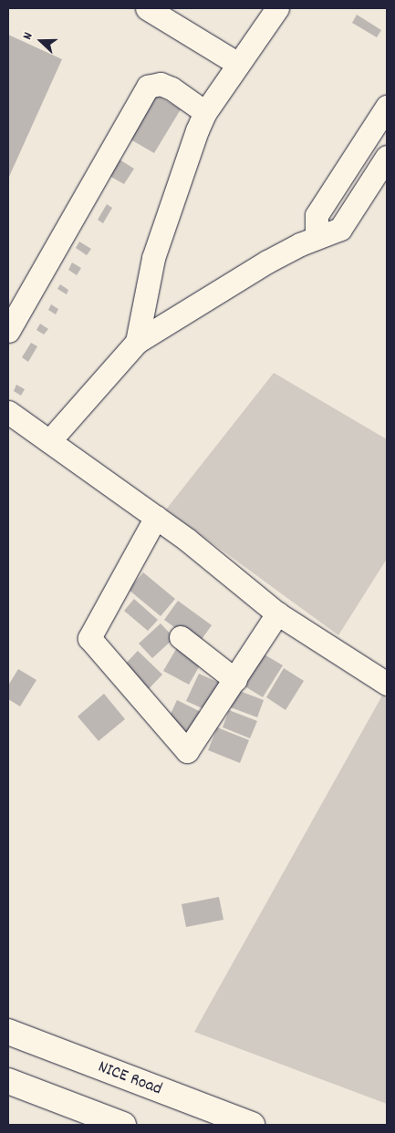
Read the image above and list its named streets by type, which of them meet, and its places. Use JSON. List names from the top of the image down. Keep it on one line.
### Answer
{"streets":{"highway":["NICE Road"]},"north":"left"}
